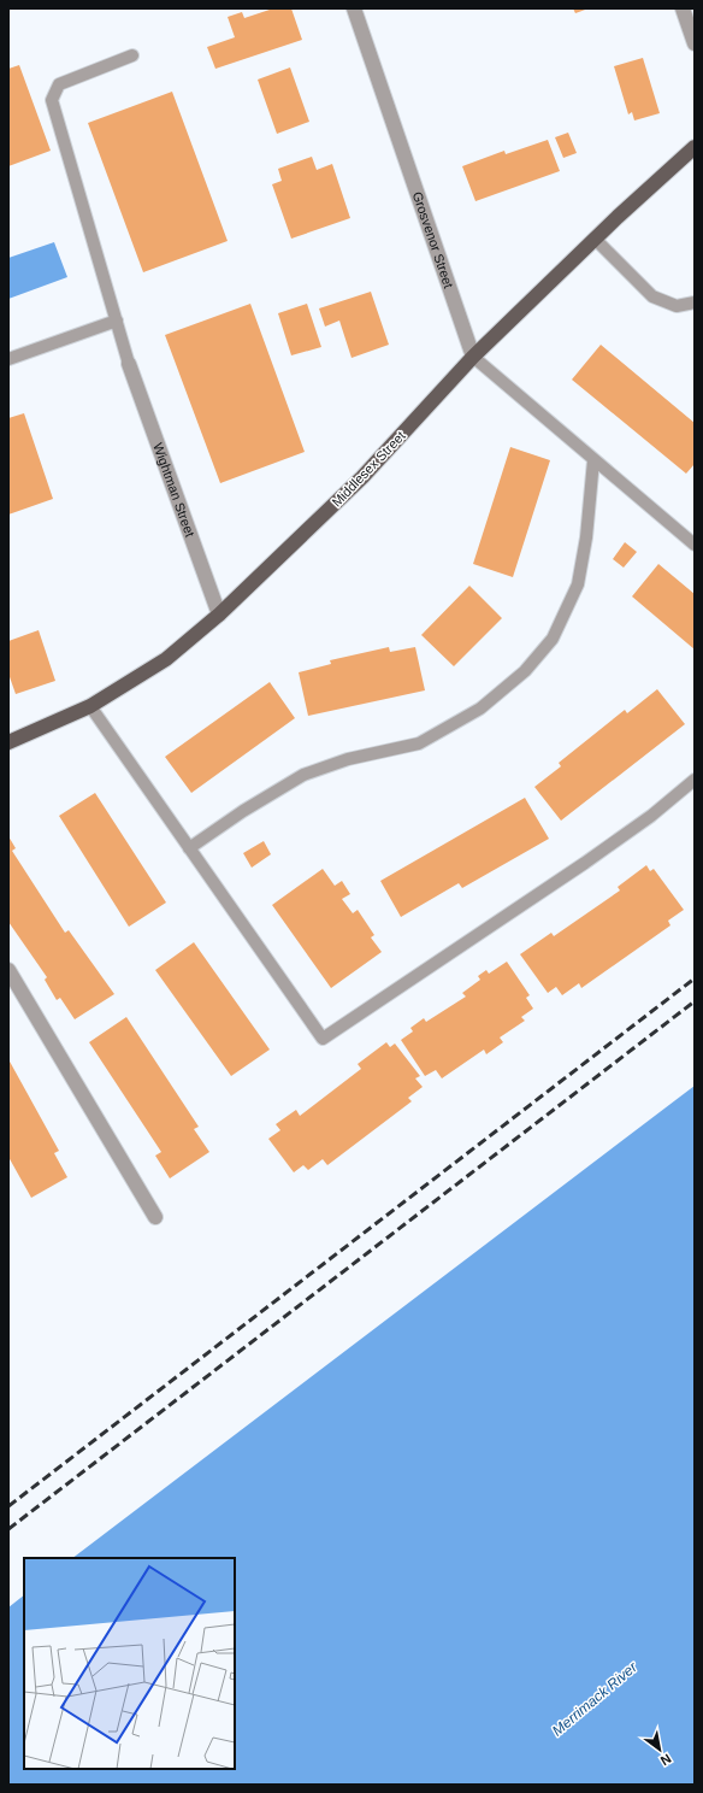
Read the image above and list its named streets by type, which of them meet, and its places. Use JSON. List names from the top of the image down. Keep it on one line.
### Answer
{"streets":{"main road":["Middlesex Street"],"street":["Grosvenor Street","Wightman Street"]},"crossings":[["Grosvenor Street","Middlesex Street"],["Middlesex Street","Wightman Street"]],"water":["Merrimack River"],"north":"bottom right"}
